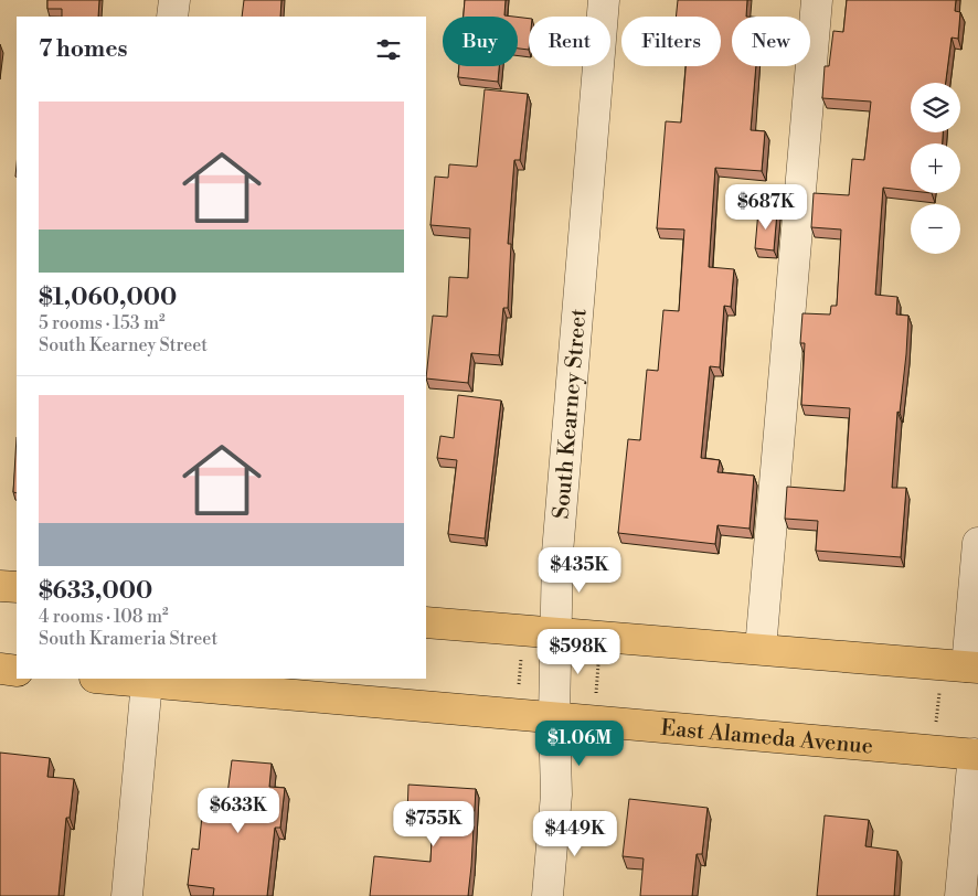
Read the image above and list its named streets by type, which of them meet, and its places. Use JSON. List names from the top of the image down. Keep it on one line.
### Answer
{"streets":{"main road":["East Alameda Avenue"],"street":["South Kearney Street"]},"crossings":[["South Kearney Street","East Alameda Avenue"]],"page":{"chip":["Buy","Rent","Filters","New"],"heading":"7 homes","map_buttons":["+","−"],"list":[{"name":"$1,060,000","note":"5 rooms · 153 m² · South Kearney Street"},{"name":"$633,000","note":"4 rooms · 108 m² · South Krameria Street"}],"price":["$687K","$435K","$598K","$1.06M","$633K","$755K","$449K"]}}
